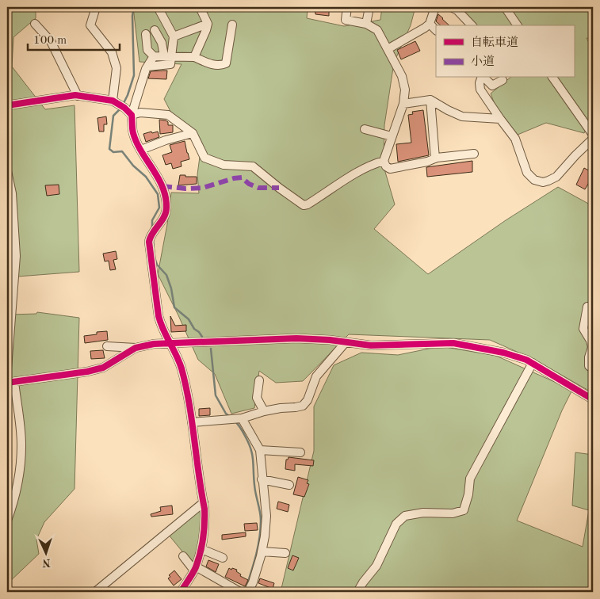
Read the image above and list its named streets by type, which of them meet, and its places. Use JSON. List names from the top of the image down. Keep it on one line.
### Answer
{"legend":["自転車道","小道"],"scale_bar":"100 m","north":"bottom"}
